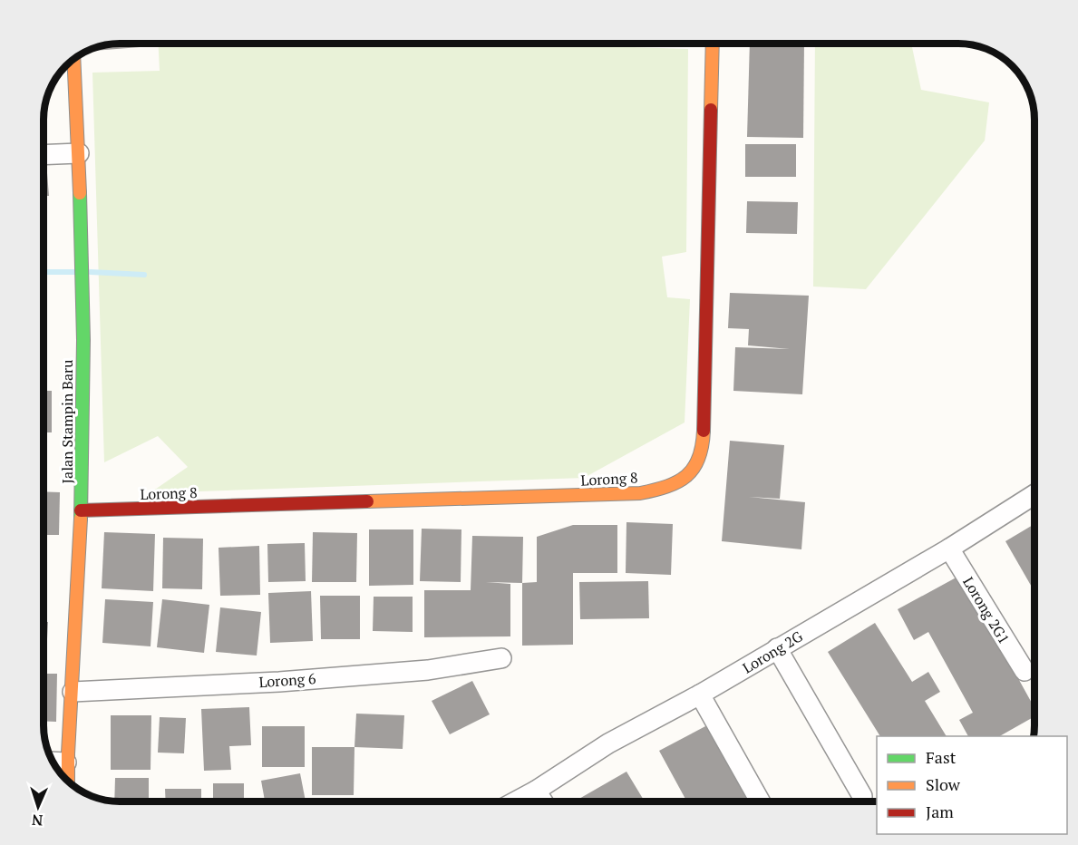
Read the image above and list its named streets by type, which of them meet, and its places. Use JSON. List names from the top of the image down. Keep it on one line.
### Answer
{"streets":{"street":["Jalan Stampin Baru","Lorong 8","Lorong 2G1","Lorong 2G","Lorong 6"]},"crossings":[["Jalan Stampin Baru","Lorong 8"],["Jalan Stampin Baru","Lorong 6"],["Lorong 2G1","Lorong 2G"]],"legend":["Fast","Slow","Jam"],"north":"bottom"}
